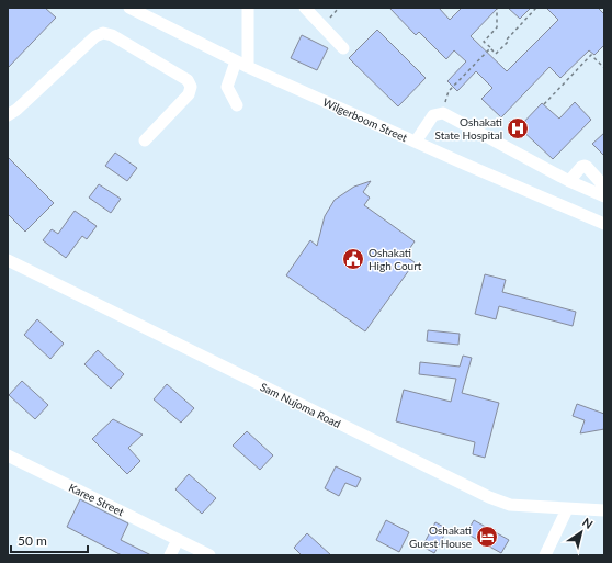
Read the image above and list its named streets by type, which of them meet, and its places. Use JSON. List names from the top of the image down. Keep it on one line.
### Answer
{"streets":{"street":["Wilgerboom Street","Sam Nujoma Road","Karee Street"]},"places":{"hospital":["Oshakati State Hospital"],"public building":["Oshakati High Court"],"hotel":["Oshakati Guest House"]},"scale_bar":"50 m","north":"top right"}
